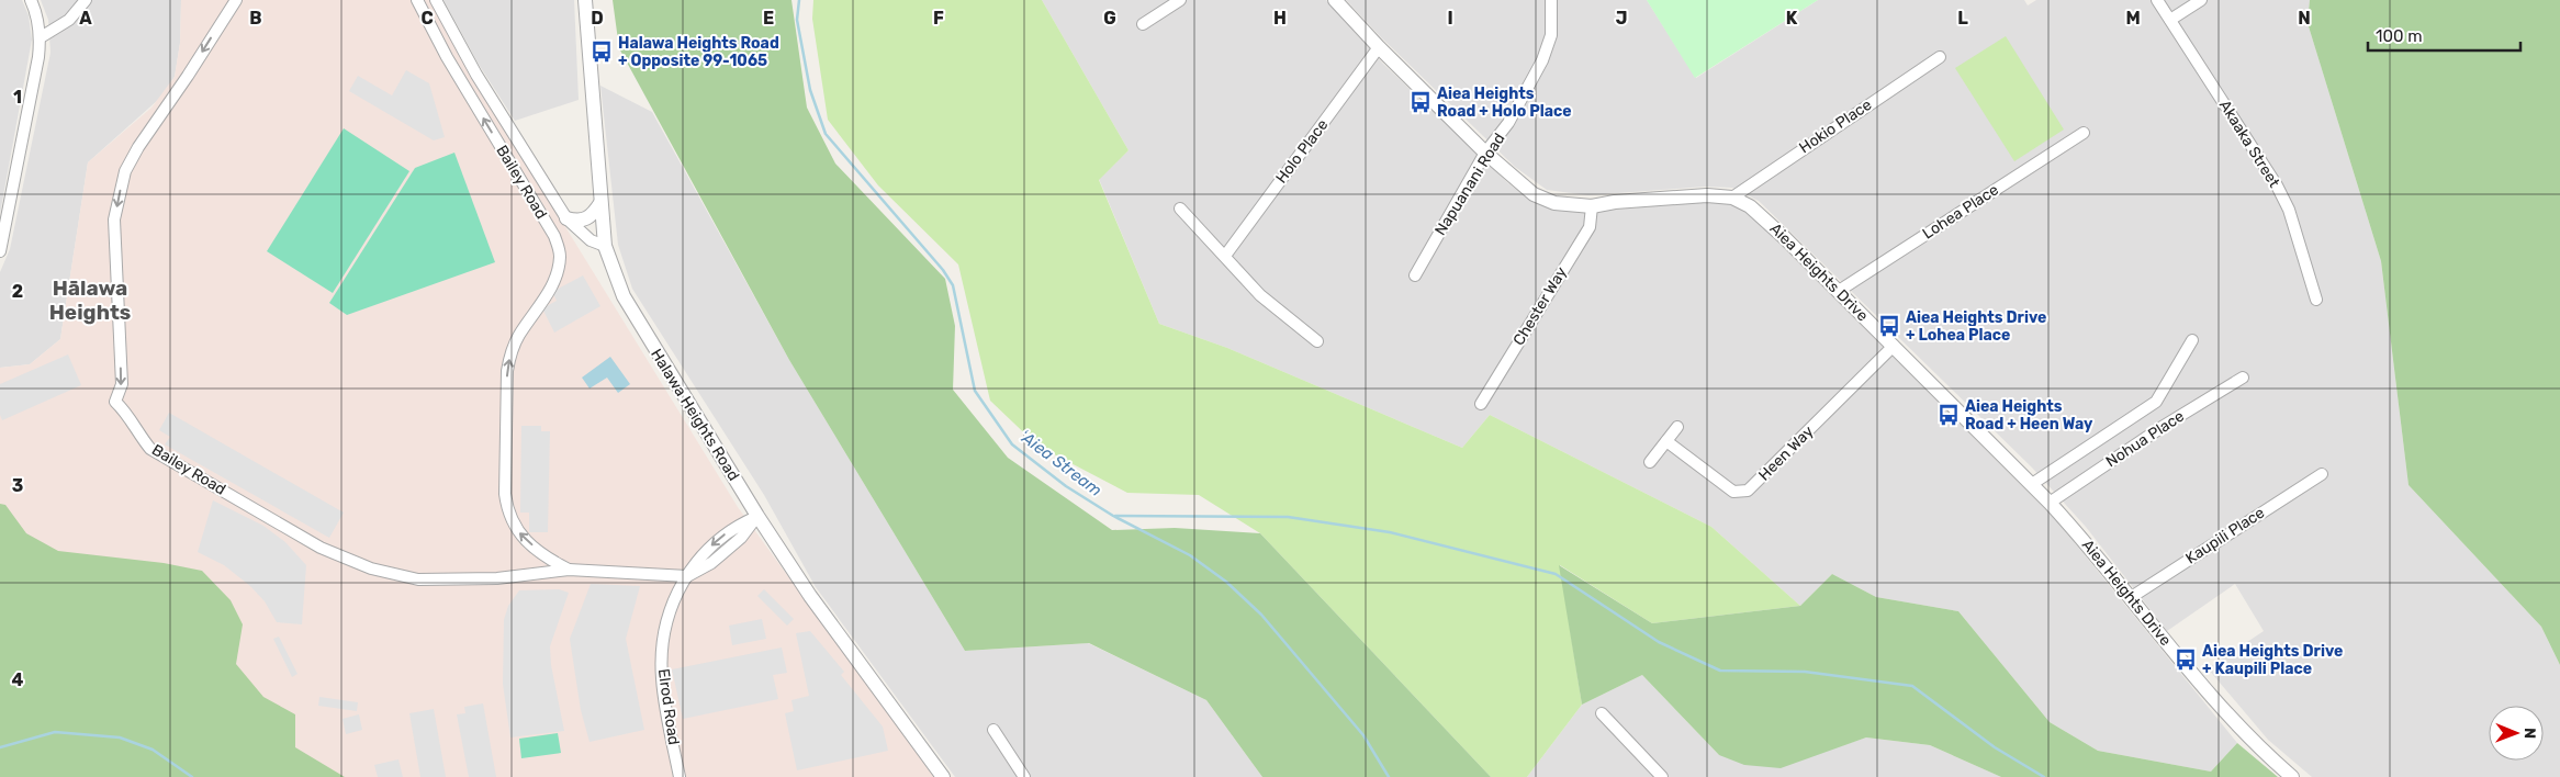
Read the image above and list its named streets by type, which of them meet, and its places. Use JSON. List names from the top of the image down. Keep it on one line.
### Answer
{"streets":{"street":["Hokio Place","Akaaka Street","Holo Place","Bailey Road","Napuanani Road","Lohea Place","Aiea Heights Drive","Chester Way","Halawa Heights Road","Nohua Place","Heen Way","Kaupili Place","Elrod Road"]},"crossings":[["Hokio Place","Aiea Heights Drive"],["Holo Place","Aiea Heights Drive"],["Bailey Road","Elrod Road"],["Napuanani Road","Aiea Heights Drive"],["Lohea Place","Aiea Heights Drive"],["Aiea Heights Drive","Chester Way"],["Aiea Heights Drive","Nohua Place"],["Aiea Heights Drive","Heen Way"],["Aiea Heights Drive","Kaupili Place"]],"districts":["Hālawa Heights"],"water":["ʻAiea Stream"],"places":{"bus stop":["Halawa Heights Road + Opposite 99-1065","Aiea Heights Road + Holo Place","Aiea Heights Drive + Lohea Place","Aiea Heights Road + Heen Way","Aiea Heights Drive + Kaupili Place"]},"scale_bar":"100 m","north":"right","grid":{"columns":["A","B","C","D","E","F","G","H","I","J","K","L","M","N"],"rows":["1","2","3","4"]}}
